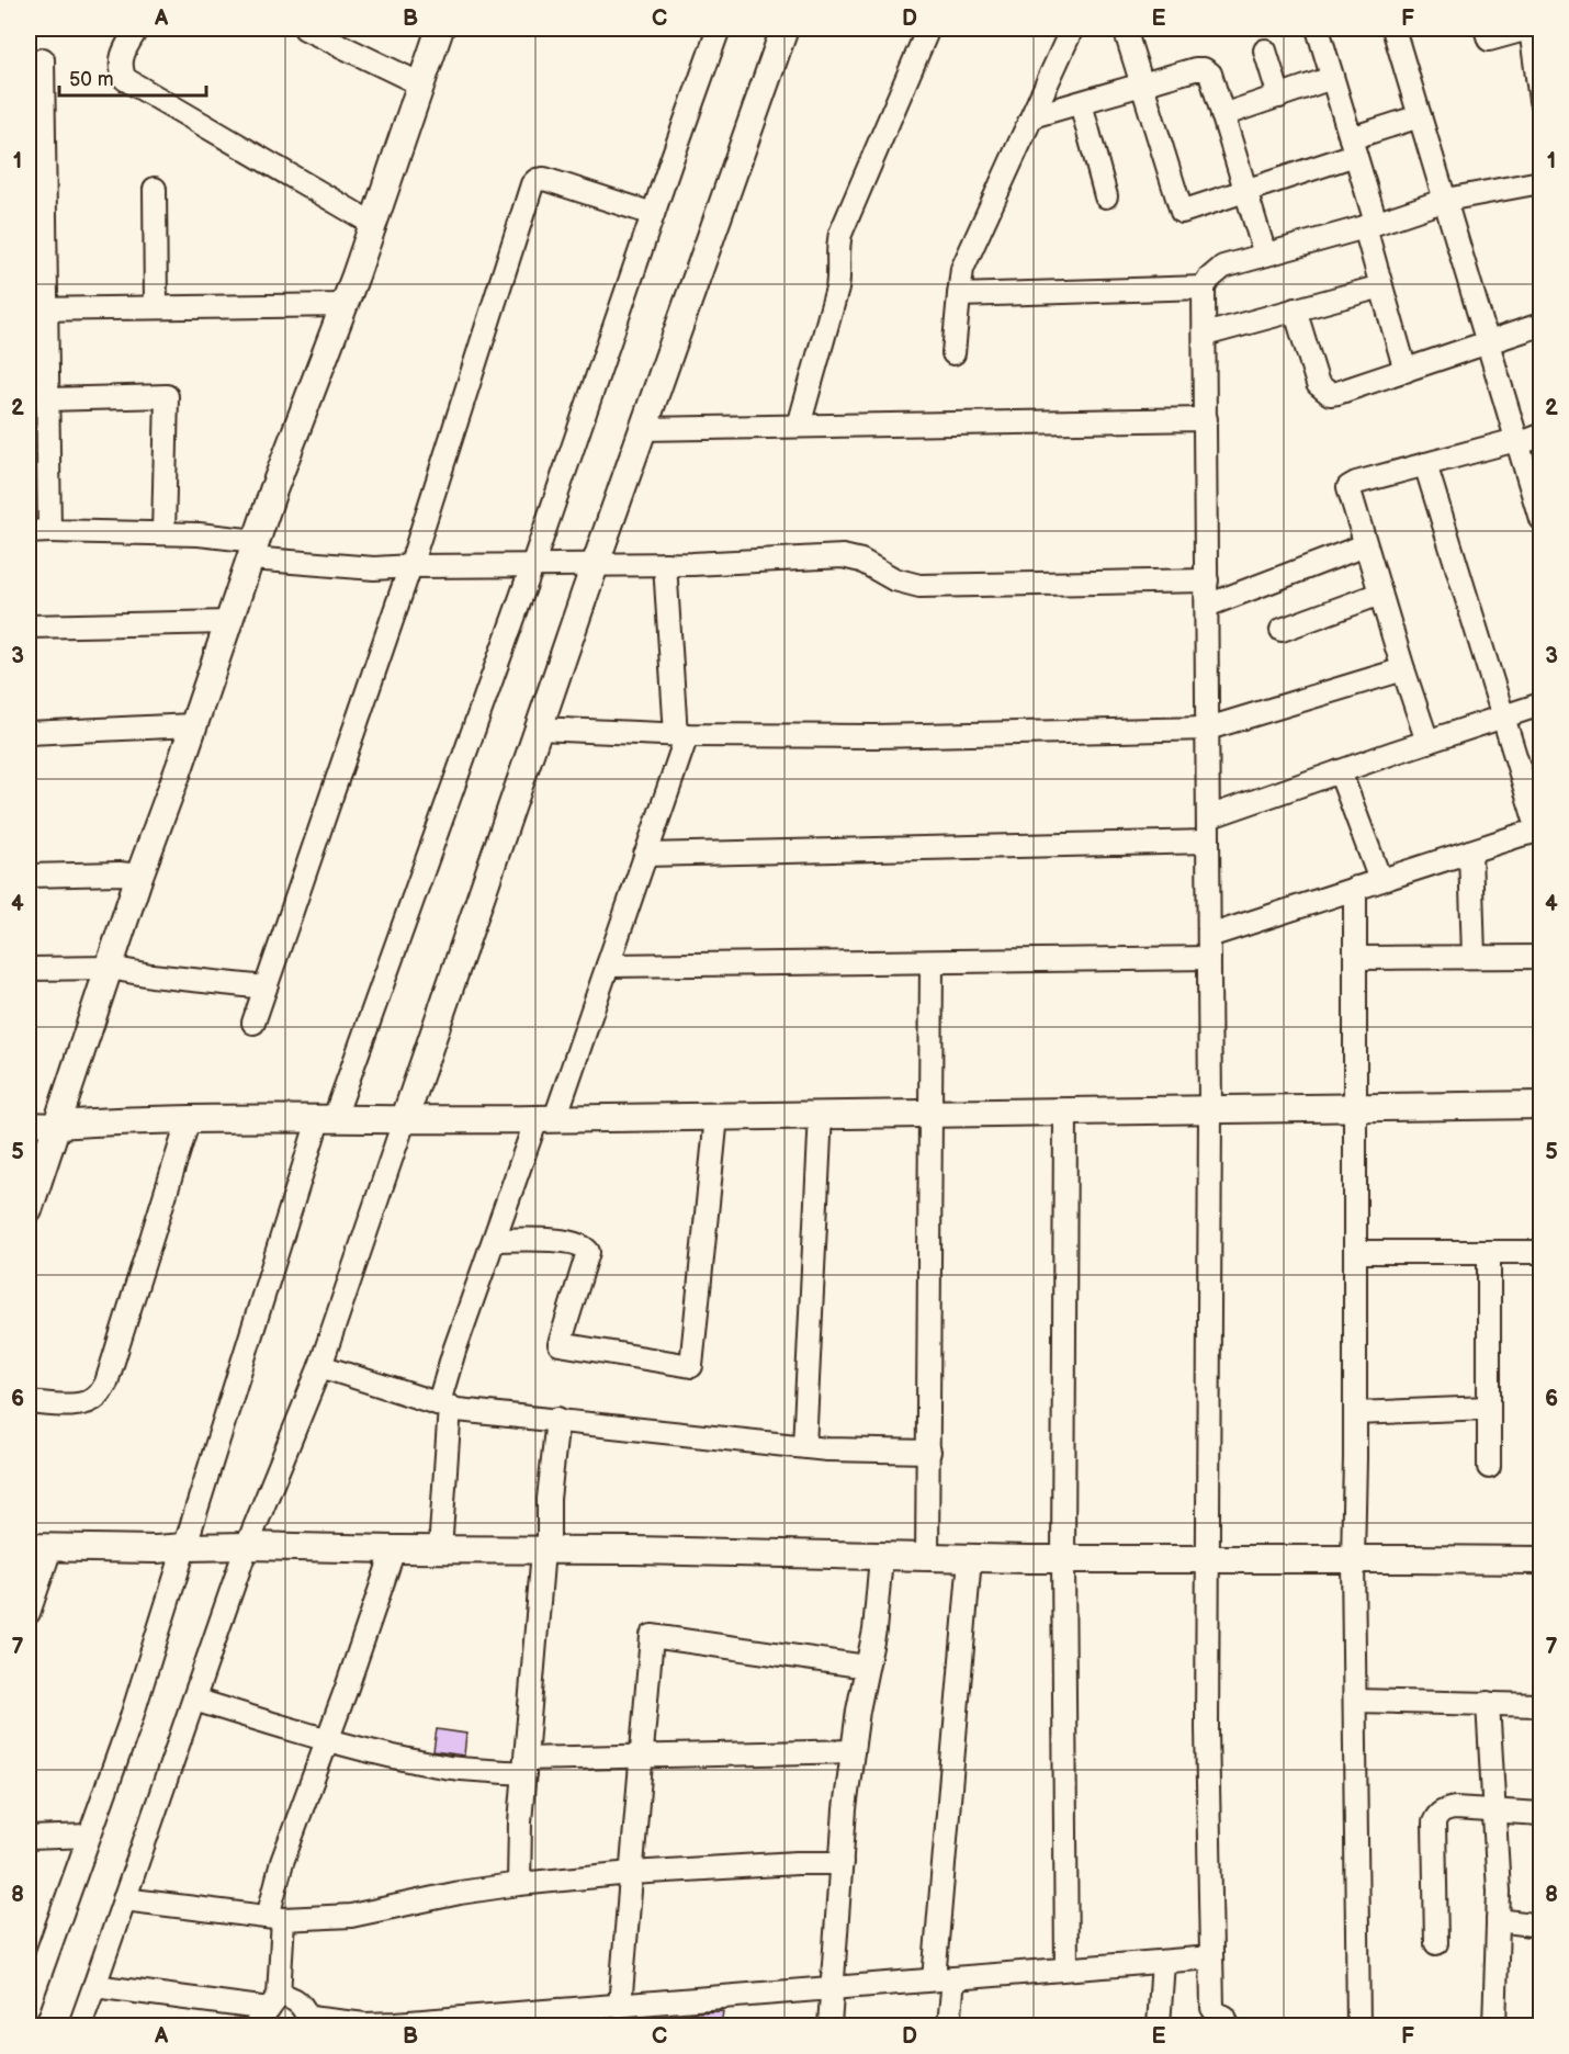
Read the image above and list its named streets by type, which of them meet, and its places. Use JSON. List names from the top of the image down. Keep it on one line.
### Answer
{"scale_bar":"50 m","grid":{"columns":["A","B","C","D","E","F"],"rows":["1","2","3","4","5","6","7","8"]}}
